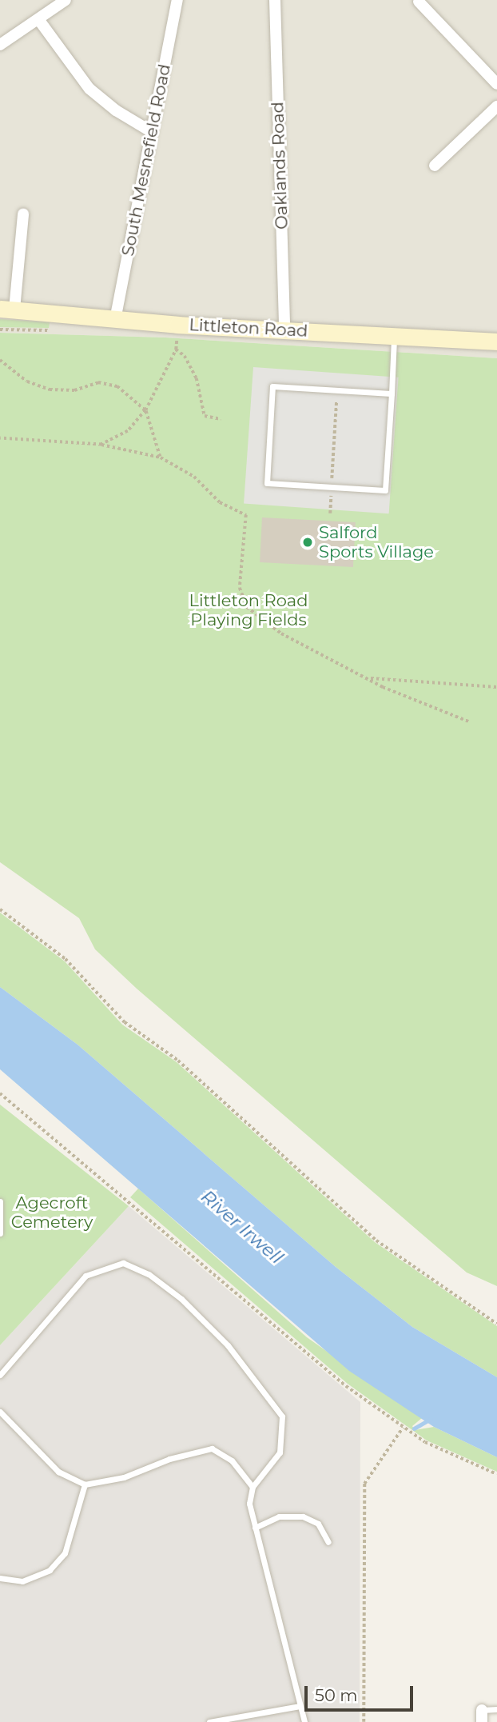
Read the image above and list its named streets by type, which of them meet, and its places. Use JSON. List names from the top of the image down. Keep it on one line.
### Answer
{"streets":{"street":["South Mesnefield Road","Oaklands Road","Littleton Road"]},"crossings":[["South Mesnefield Road","Littleton Road"],["Oaklands Road","Littleton Road"]],"water":["River Irwell"],"parks":["Littleton Road Playing Fields","Agecroft Cemetery"],"places":["Salford Sports Village"],"scale_bar":"50 m"}
